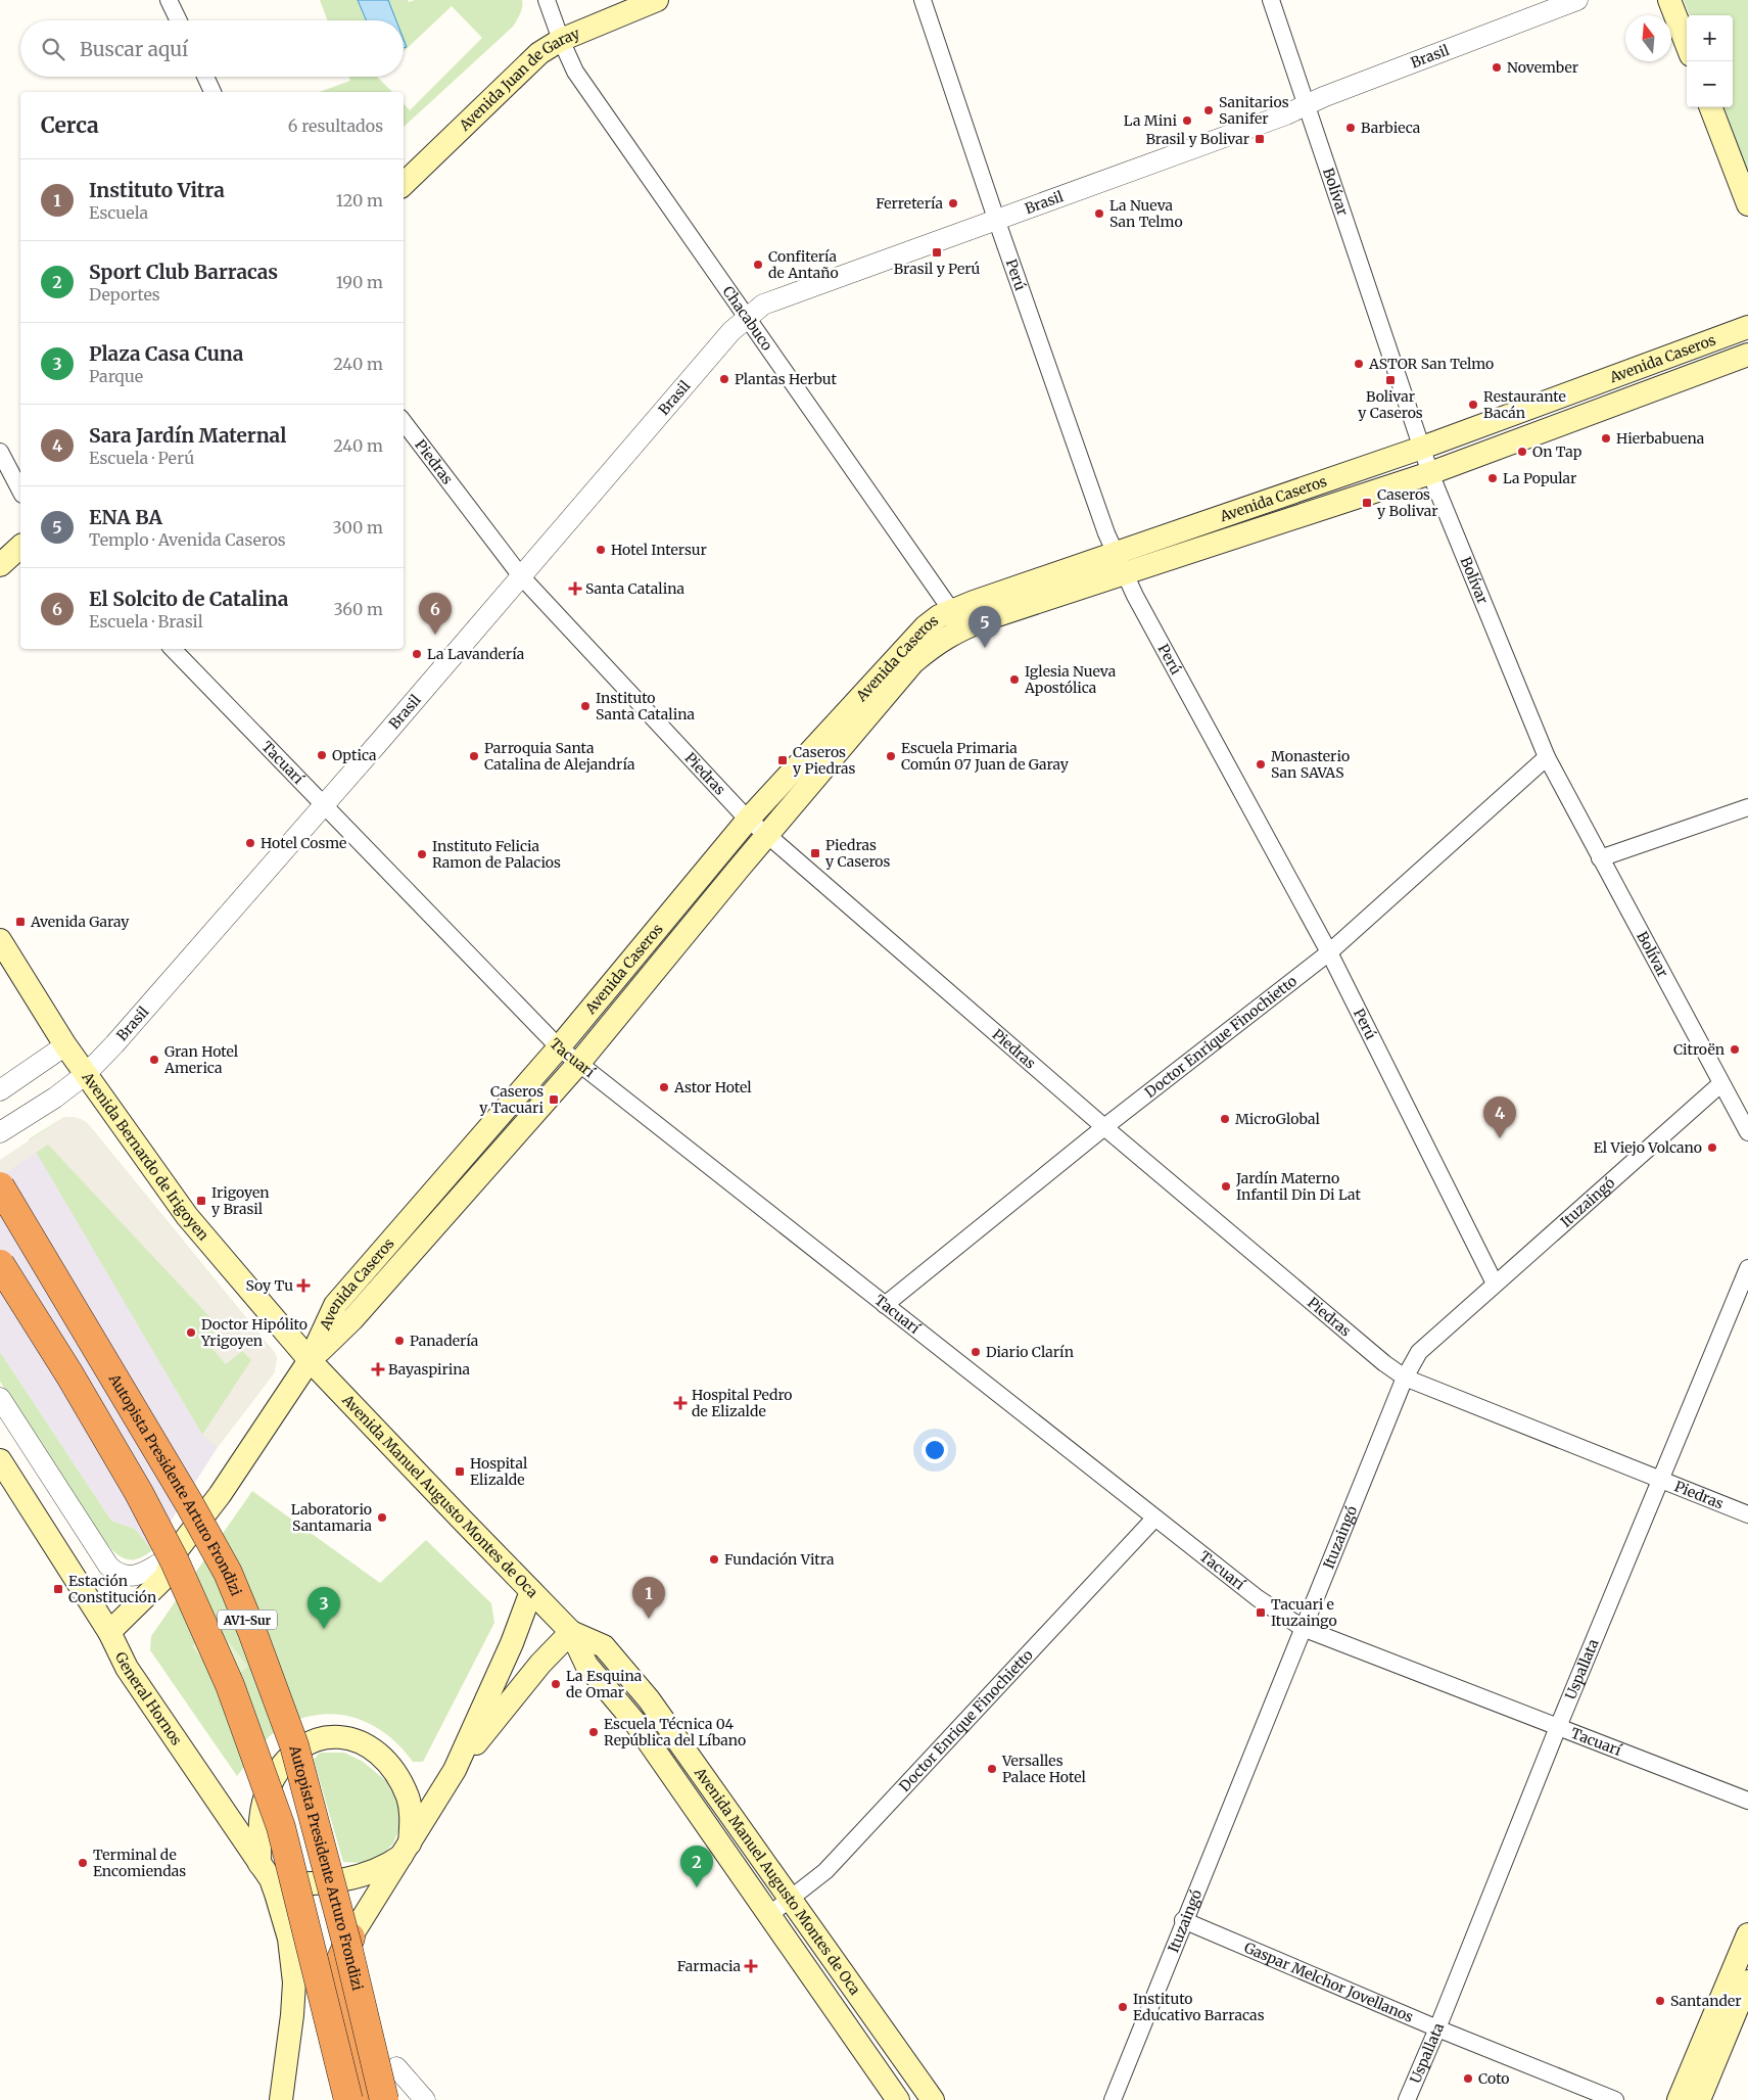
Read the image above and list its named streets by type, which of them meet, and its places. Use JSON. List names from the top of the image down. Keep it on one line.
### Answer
{"streets":{"highway":["Autopista Presidente Arturo Frondizi","AV1-Sur"],"main road":["Avenida Juan de Garay","Avenida Caseros","Avenida Bernardo de Irigoyen","Avenida Manuel Augusto Montes de Oca","General Hornos"],"street":["Brasil","Bolívar","Perú","Chacabuco","Piedras","Tacuarí","Doctor Enrique Finochietto","Ituzaingó","Uspallata","Gaspar Melchor Jovellanos"]},"crossings":[["Brasil","Bolívar"],["Brasil","Perú"],["Brasil","Chacabuco"],["Brasil","Piedras"],["Brasil","Tacuarí"],["Brasil","Avenida Bernardo de Irigoyen"],["Avenida Juan de Garay","Chacabuco"],["Bolívar","Avenida Caseros"],["Bolívar","Doctor Enrique Finochietto"],["Bolívar","Ituzaingó"],["Perú","Avenida Caseros"],["Perú","Doctor Enrique Finochietto"],["Perú","Ituzaingó"],["Chacabuco","Avenida Caseros"],["Avenida Caseros","Piedras"],["Avenida Caseros","Tacuarí"],["Avenida Caseros","Avenida Bernardo de Irigoyen"],["Avenida Caseros","Avenida Manuel Augusto Montes de Oca"],["Avenida Caseros","General Hornos"],["Piedras","Doctor Enrique Finochietto"],["Piedras","Ituzaingó"],["Piedras","Uspallata"],["Tacuarí","Doctor Enrique Finochietto"],["Tacuarí","Ituzaingó"],["Tacuarí","Uspallata"],["Doctor Enrique Finochietto","Avenida Manuel Augusto Montes de Oca"],["Avenida Bernardo de Irigoyen","Avenida Manuel Augusto Montes de Oca"],["Ituzaingó","Gaspar Melchor Jovellanos"],["Uspallata","Gaspar Melchor Jovellanos"]],"places":{"other":["November","Sanitarios Sanifer","La Mini","Barbieca","Ferretería","La Nueva San Telmo","Confitería de Antaño","ASTOR San Telmo","Plantas Herbut","Restaurante Bacán","Hierbabuena","On Tap","La Popular","Hotel Intersur","La Lavandería","Iglesia Nueva Apostólica","Instituto Santa Catalina","Optica","Parroquia Santa Catalina de Alejandría","Escuela Primaria Común 07 Juan de Garay","Monasterio San SAVAS","Hotel Cosme","Instituto Felicia Ramon de Palacios","Citroën","Gran Hotel America","Astor Hotel","MicroGlobal","El Viejo Volcano","Jardín Materno Infantil Din Di Lat","Doctor Hipólito Yrigoyen","Panadería","Diario Clarín","Laboratorio Santamaria","Fundación Vitra","La Esquina de Omar","Escuela Técnica 04 República del Líbano","Versalles Palace Hotel","Terminal de Encomiendas","Santander","Instituto Educativo Barracas","Coto"],"transit":["Brasil y Bolivar","Brasil y Perú","Bolivar y Caseros","Caseros y Bolivar","Caseros y Piedras","Piedras y Caseros","Avenida Garay","Caseros y Tacuari","Irigoyen y Brasil","Hospital Elizalde","Estación Constitución","Tacuari e Ituzaingo"],"health":["Santa Catalina","Soy Tu","Bayaspirina","Hospital Pedro de Elizalde","Farmacia"]},"north":"top","page":{"map_buttons":["+","−"],"search":"Buscar aquí","heading":["Cerca","6 resultados"],"list":[{"mark":"1","name":"Instituto Vitra","note":"Escuela","value":"120 m"},{"mark":"2","name":"Sport Club Barracas","note":"Deportes","value":"190 m"},{"mark":"3","name":"Plaza Casa Cuna","note":"Parque","value":"240 m"},{"mark":"4","name":"Sara Jardín Maternal","note":"Escuela · Perú","value":"240 m"},{"mark":"5","name":"ENA BA","note":"Templo · Avenida Caseros","value":"300 m"},{"mark":"6","name":"El Solcito de Catalina","note":"Escuela · Brasil","value":"360 m"}],"pins":["6","5","4","1","3","2"]}}
